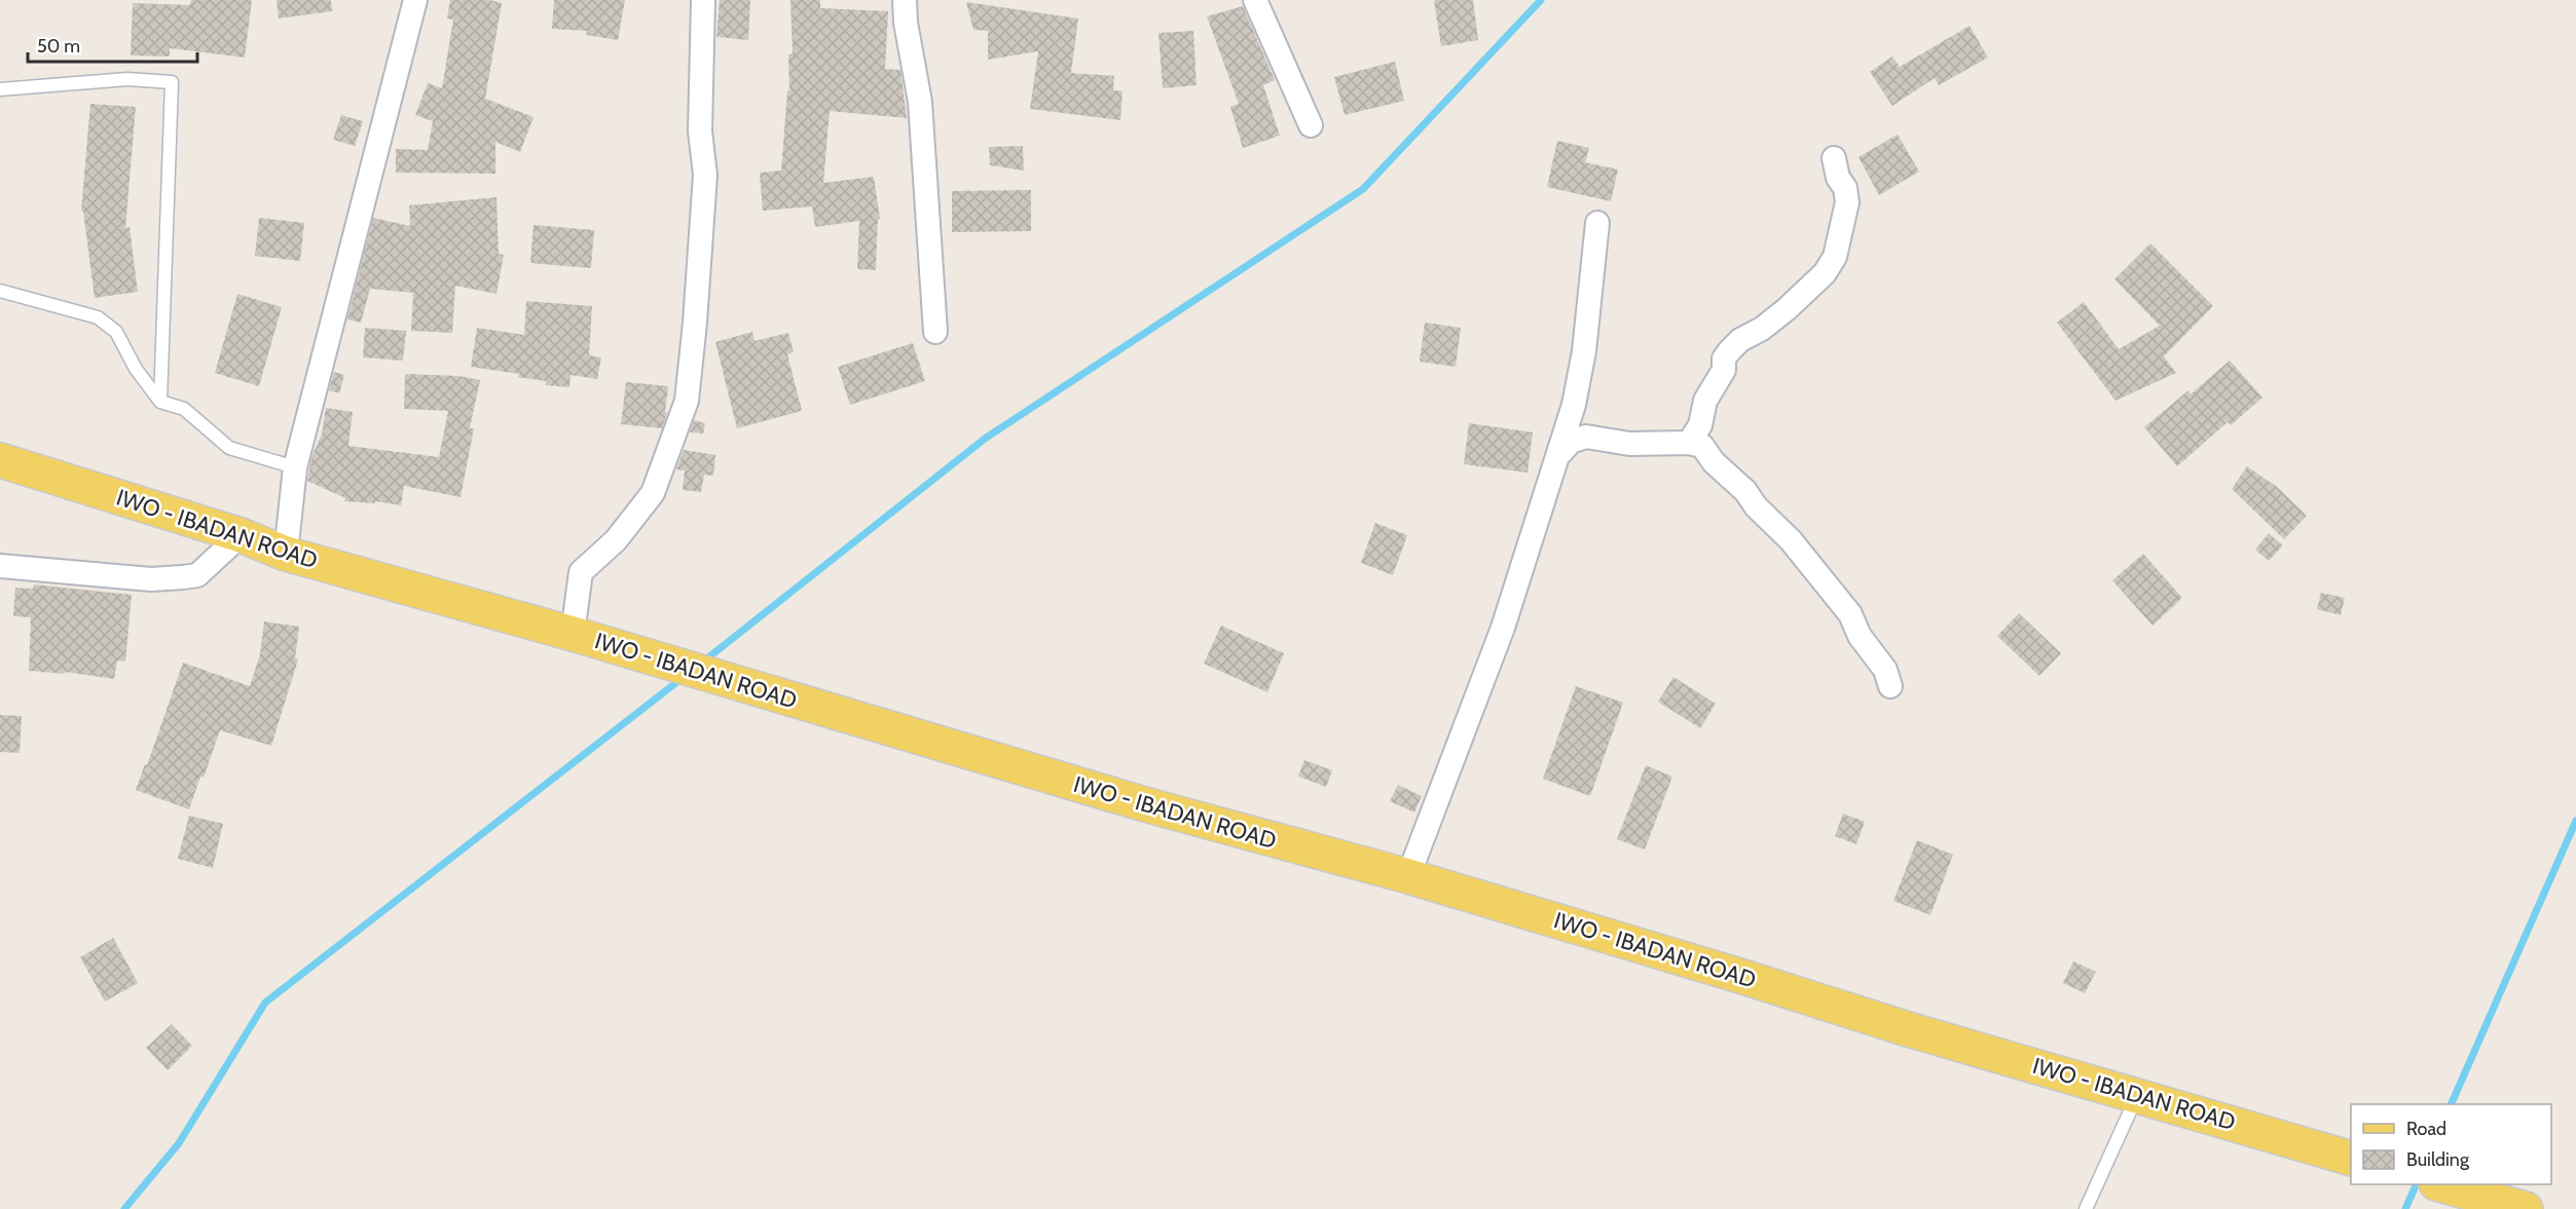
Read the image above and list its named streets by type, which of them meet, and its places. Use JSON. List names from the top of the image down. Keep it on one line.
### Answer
{"streets":{"main road":["IWO - IBADAN ROAD"]},"legend":["Road","Building"],"scale_bar":"50 m"}
